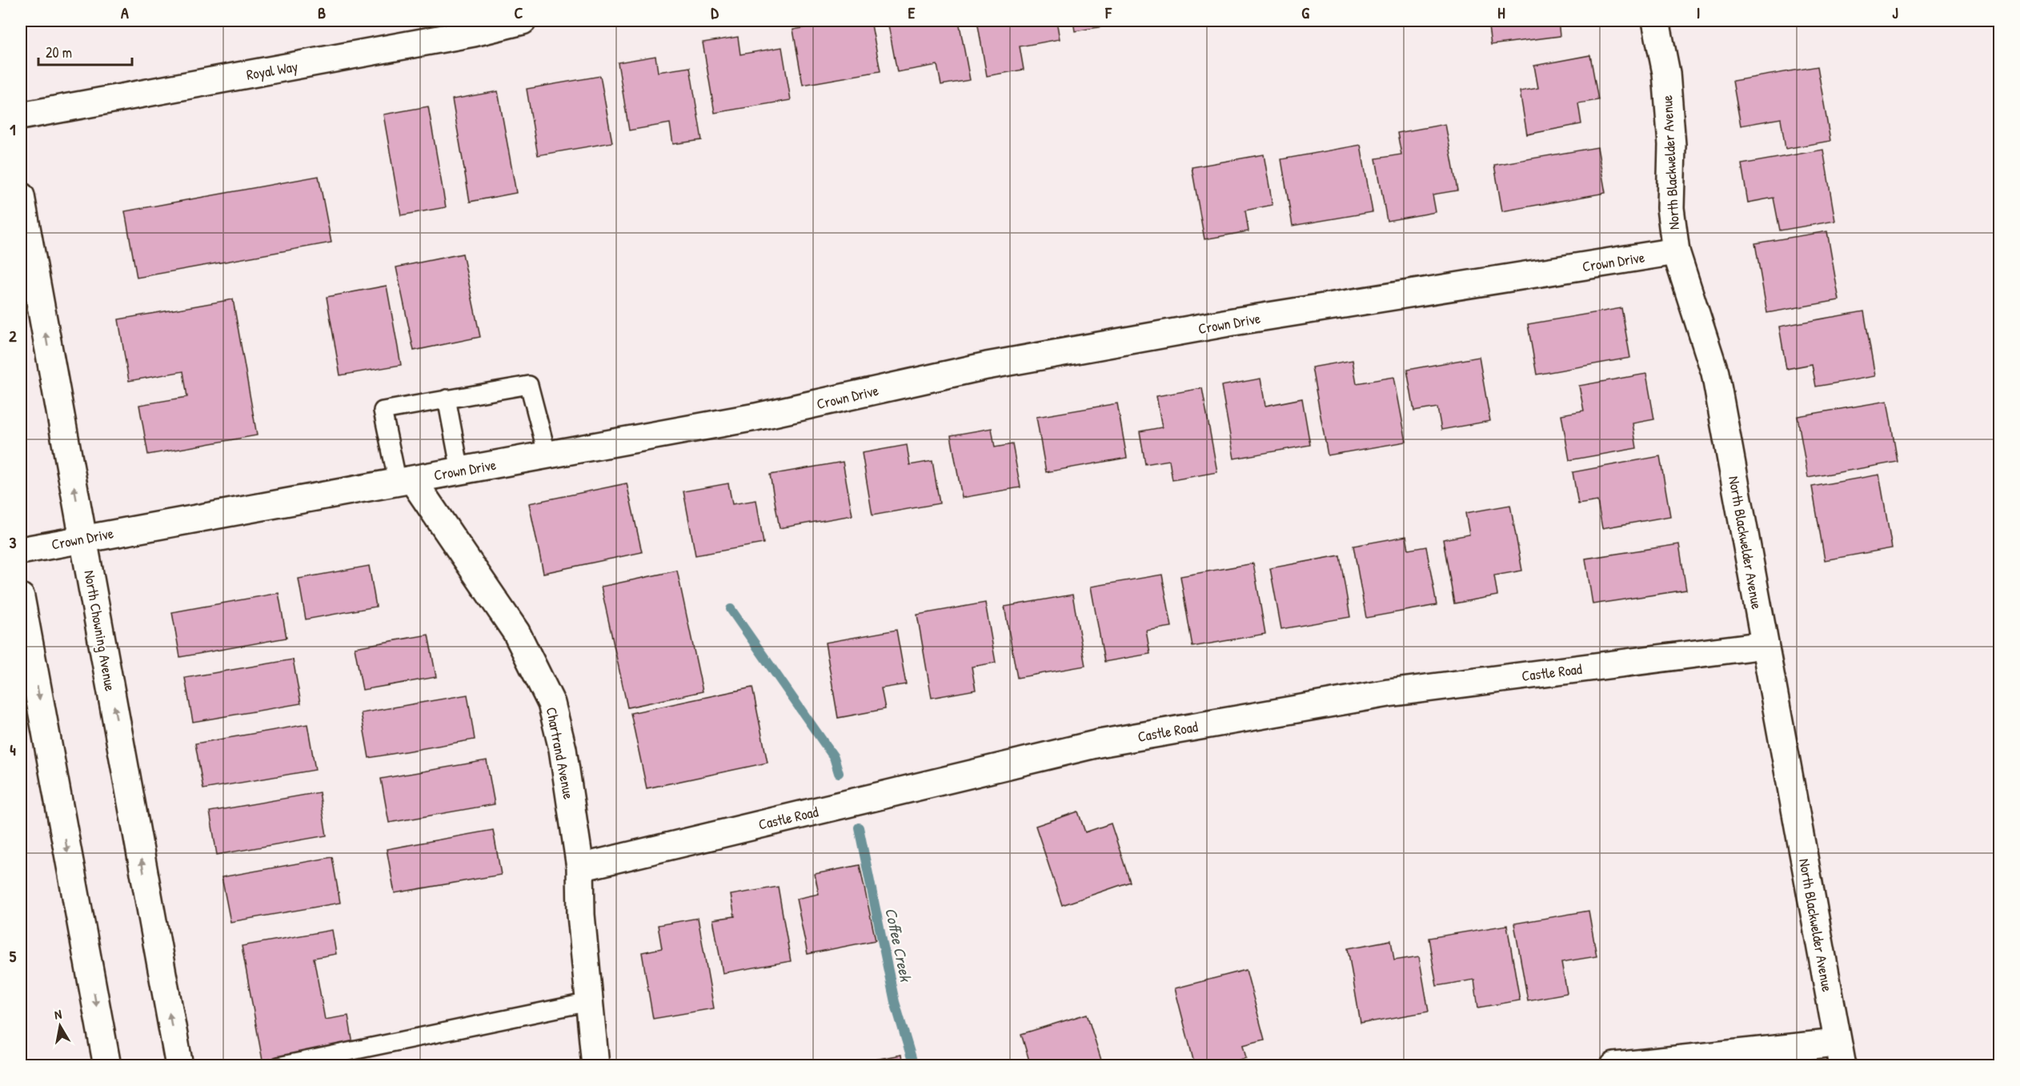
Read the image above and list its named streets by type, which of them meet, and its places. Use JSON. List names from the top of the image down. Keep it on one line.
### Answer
{"streets":{"street":["Royal Way","North Blackwelder Avenue","Crown Drive","North Chowning Avenue","Castle Road","Chartrand Avenue"]},"crossings":[["North Blackwelder Avenue","Crown Drive"],["North Blackwelder Avenue","Castle Road"],["Crown Drive","North Chowning Avenue"],["Crown Drive","Chartrand Avenue"],["Castle Road","Chartrand Avenue"]],"water":["Coffee Creek"],"scale_bar":"20 m","north":"top","grid":{"columns":["A","B","C","D","E","F","G","H","I","J"],"rows":["1","2","3","4","5"]}}
